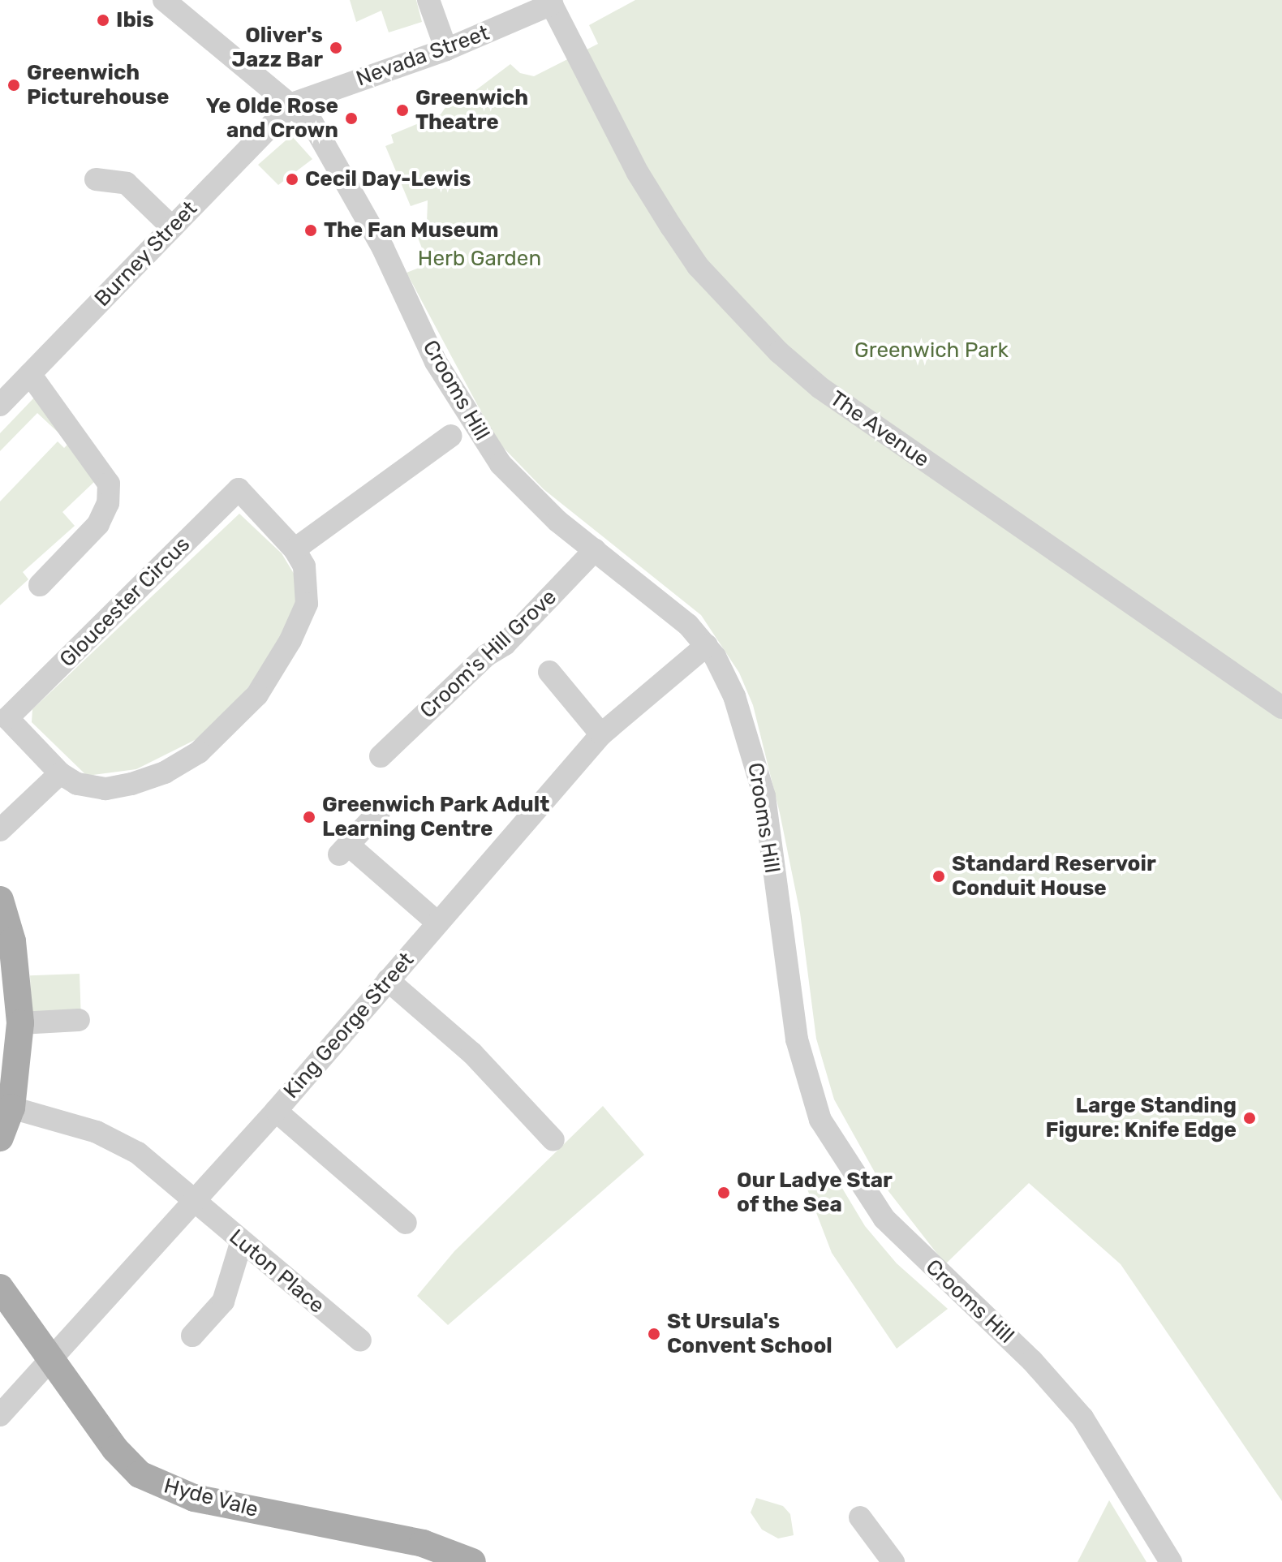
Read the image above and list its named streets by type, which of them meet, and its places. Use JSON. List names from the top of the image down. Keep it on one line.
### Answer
{"streets":{"main road":["Hyde Vale"],"street":["Nevada Street","Burney Street","Crooms Hill","The Avenue","Gloucester Circus","Croom's Hill Grove","King George Street","Luton Place"]},"crossings":[["Nevada Street","Burney Street"],["Nevada Street","Crooms Hill"],["Nevada Street","The Avenue"],["Burney Street","Crooms Hill"],["Crooms Hill","Croom's Hill Grove"],["Crooms Hill","King George Street"],["King George Street","Luton Place"],["King George Street","Hyde Vale"]],"parks":["Herb Garden","Greenwich Park"],"places":["Ibis","Oliver's Jazz Bar","Greenwich Picturehouse","Greenwich Theatre","Ye Olde Rose and Crown","Cecil Day-Lewis","The Fan Museum","Greenwich Park Adult Learning Centre","Standard Reservoir Conduit House","Large Standing Figure: Knife Edge","Our Ladye Star of the Sea","St Ursula's Convent School"]}
